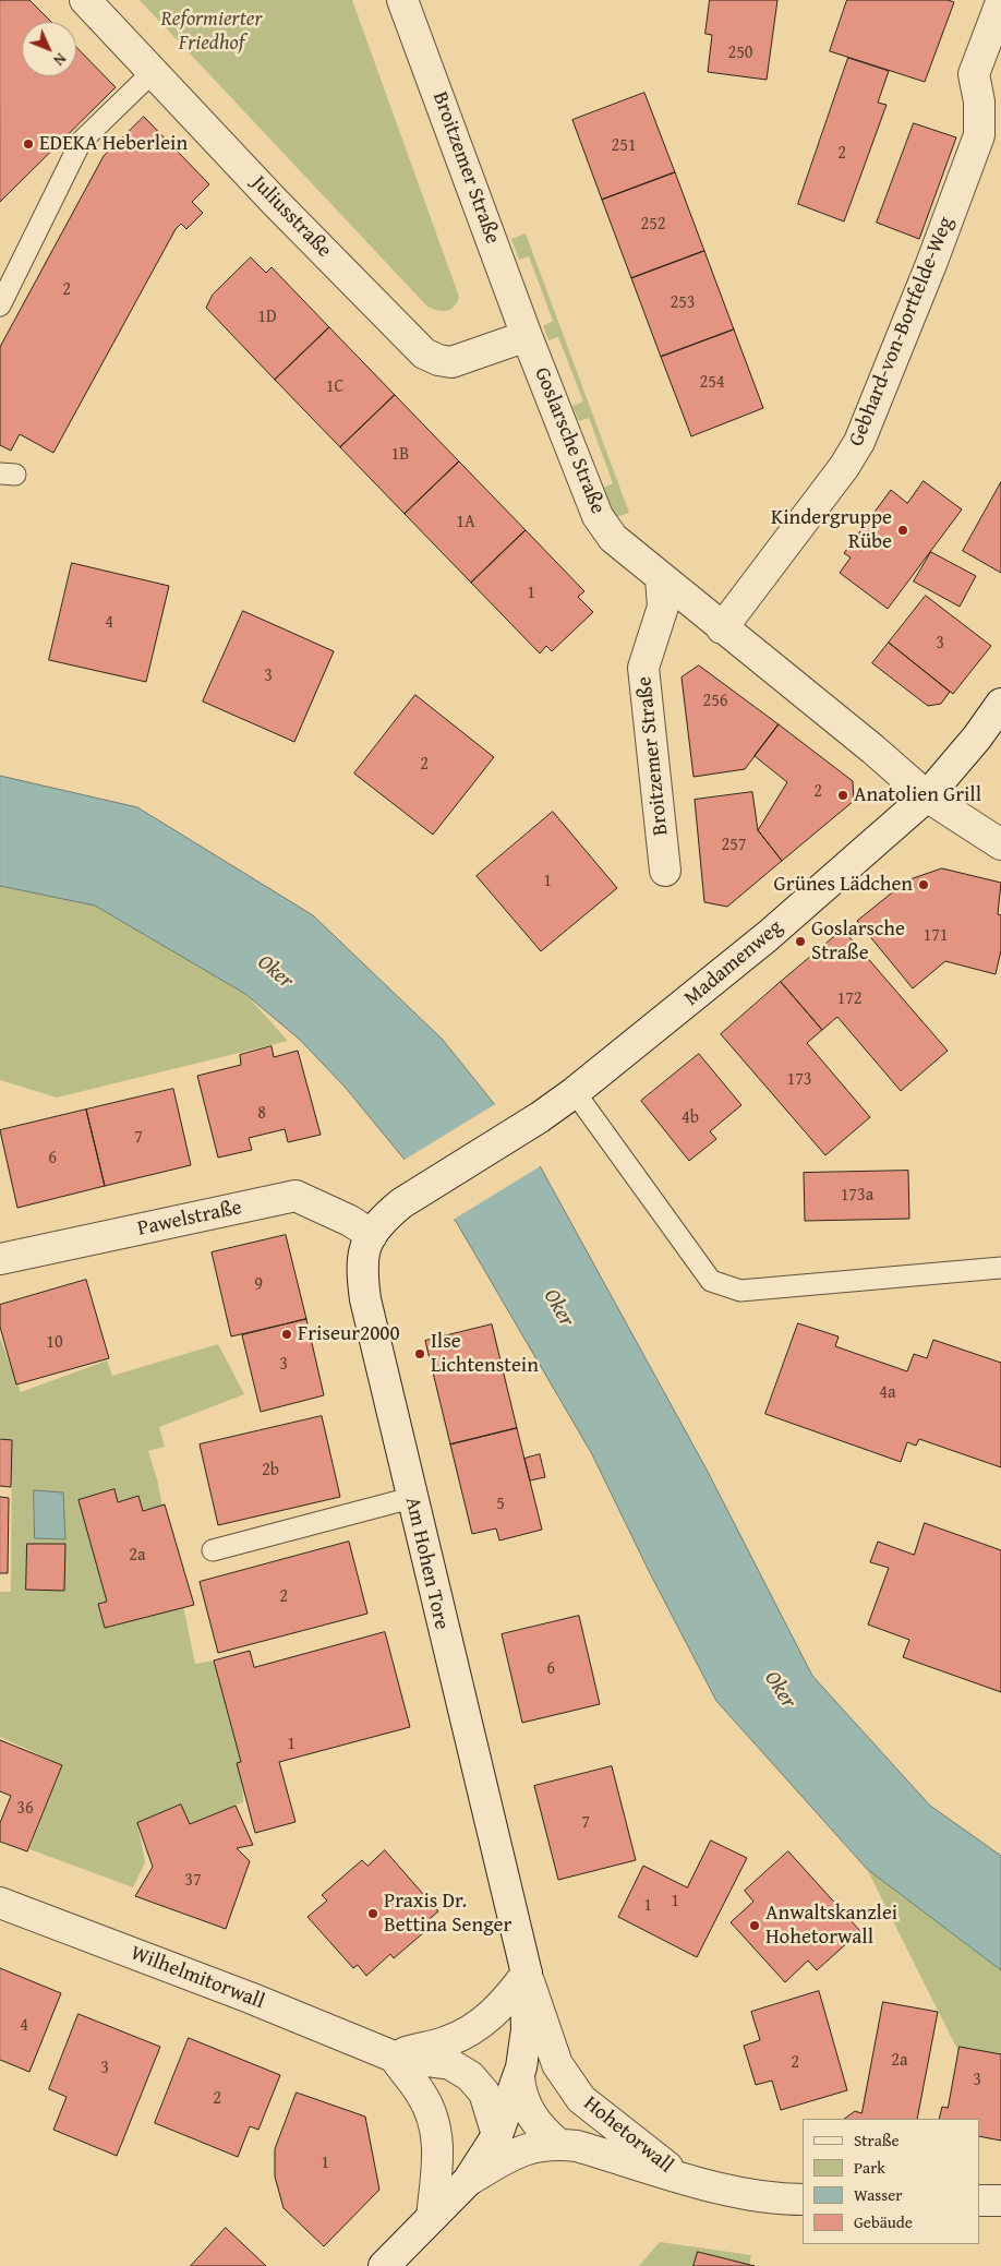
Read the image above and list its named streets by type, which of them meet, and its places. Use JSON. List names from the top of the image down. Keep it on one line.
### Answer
{"streets":{"street":["Broitzemer Straße","Juliusstraße","Gebhard-von-Bortfelde-Weg","Goslarsche Straße","Madamenweg","Pawelstraße","Am Hohen Tore","Wilhelmitorwall","Hohetorwall"]},"crossings":[["Broitzemer Straße","Juliusstraße"],["Broitzemer Straße","Goslarsche Straße"],["Juliusstraße","Goslarsche Straße"],["Gebhard-von-Bortfelde-Weg","Goslarsche Straße"],["Goslarsche Straße","Madamenweg"],["Madamenweg","Am Hohen Tore"],["Pawelstraße","Am Hohen Tore"],["Am Hohen Tore","Wilhelmitorwall"],["Am Hohen Tore","Hohetorwall"]],"water":["Oker"],"parks":["Reformierter Friedhof"],"places":["EDEKA Heberlein","Kindergruppe Rübe","Anatolien Grill","Grünes Lädchen","Goslarsche Straße","Friseur2000","Ilse Lichtenstein","Praxis Dr. Bettina Senger","Anwaltskanzlei Hohetorwall"],"house_numbers":["250","251","2","252","2","253","1D","254","1C","1B","1A","1","4","3","3","256","2","2","257","1","171","172","173","8","4b","7","6","173a","9","10","3","4a","2b","5","2a","2","6","1","36","7","37","1","1","4","2a","2","3","3","2","1"],"legend":["Straße","Park","Wasser","Gebäude"],"north":"bottom right"}
